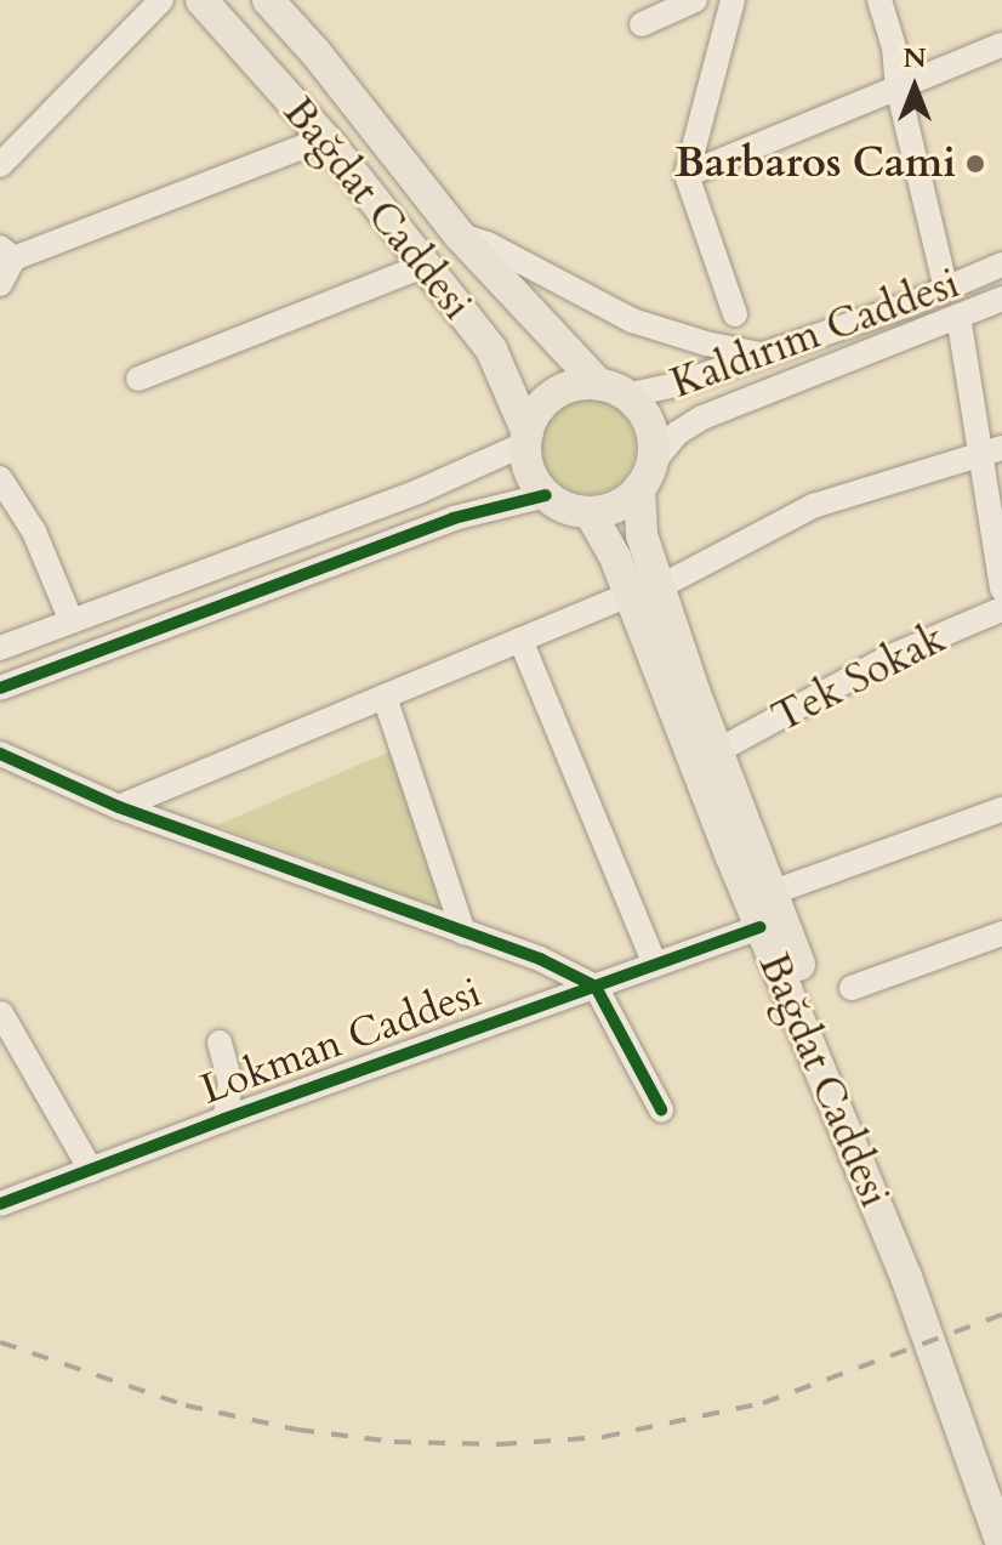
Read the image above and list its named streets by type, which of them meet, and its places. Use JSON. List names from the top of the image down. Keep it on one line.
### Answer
{"streets":{"main road":["Bağdat Caddesi"],"street":["Kaldırım Caddesi","Tek Sokak","Lokman Caddesi"]},"crossings":[["Bağdat Caddesi","Kaldırım Caddesi"],["Bağdat Caddesi","Tek Sokak"],["Bağdat Caddesi","Lokman Caddesi"]],"places":["Barbaros Cami"],"north":"top"}
